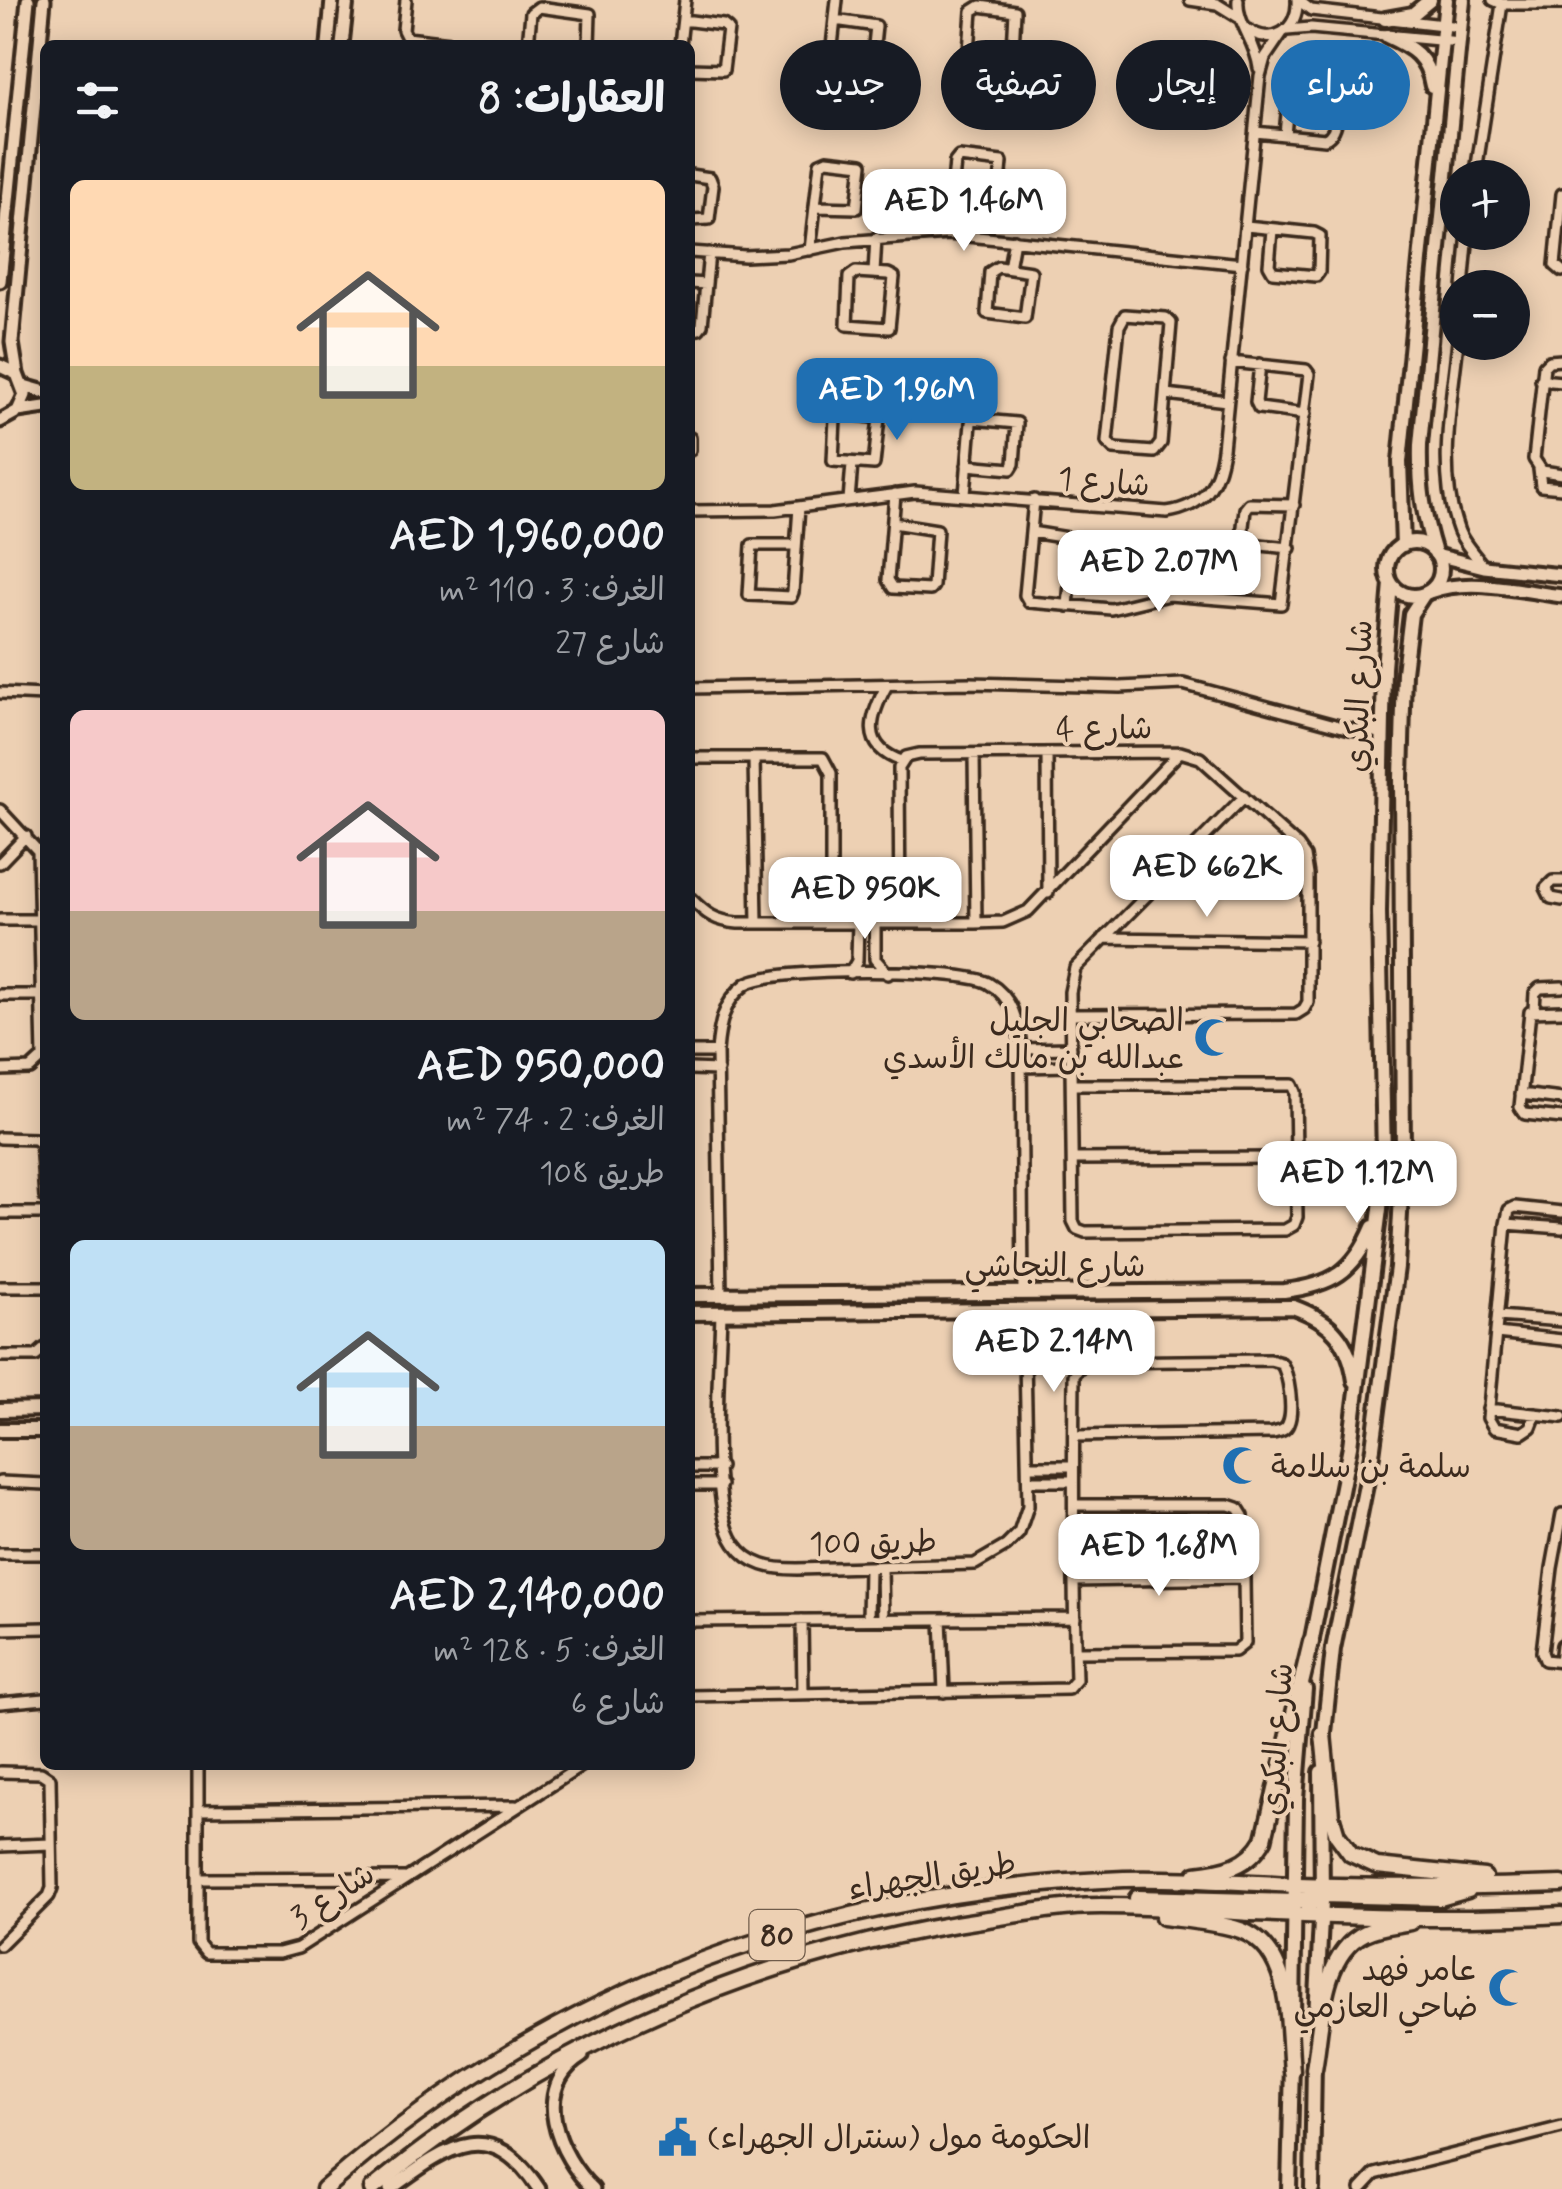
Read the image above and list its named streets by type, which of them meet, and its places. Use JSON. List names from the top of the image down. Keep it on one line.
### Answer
{"streets":{"highway":["طريق الجهراء","80"],"main road":["شارع البكري","شارع النجاشي"],"street":["شارع 1","شارع 4","طريق 100","شارع 3"]},"crossings":[["شارع البكري","شارع النجاشي"],["شارع البكري","طريق الجهراء"],["شارع النجاشي","طريق 100"]],"places":{"mosque":["الصحابي الجليل عبدالله بن مالك الأسدي","سلمة بن سلامة","عامر فهد ضاحي العازمي"],"public building":["الحكومة مول (سنترال الجهراء)"]},"page":{"chip":["شراء","إيجار","تصفية","جديد"],"heading":"العقارات: 8","map_buttons":["+","−"],"list":[{"name":"AED 1,960,000","note":"الغرف: 3 · 110 m² · شارع 27"},{"name":"AED 950,000","note":"الغرف: 2 · 74 m² · طريق 108"},{"name":"AED 2,140,000","note":"الغرف: 5 · 128 m² · شارع 6"}],"price":["AED 1.46M","AED 1.96M","AED 2.07M","AED 662K","AED 950K","AED 1.12M","AED 2.14M","AED 1.68M"]}}
